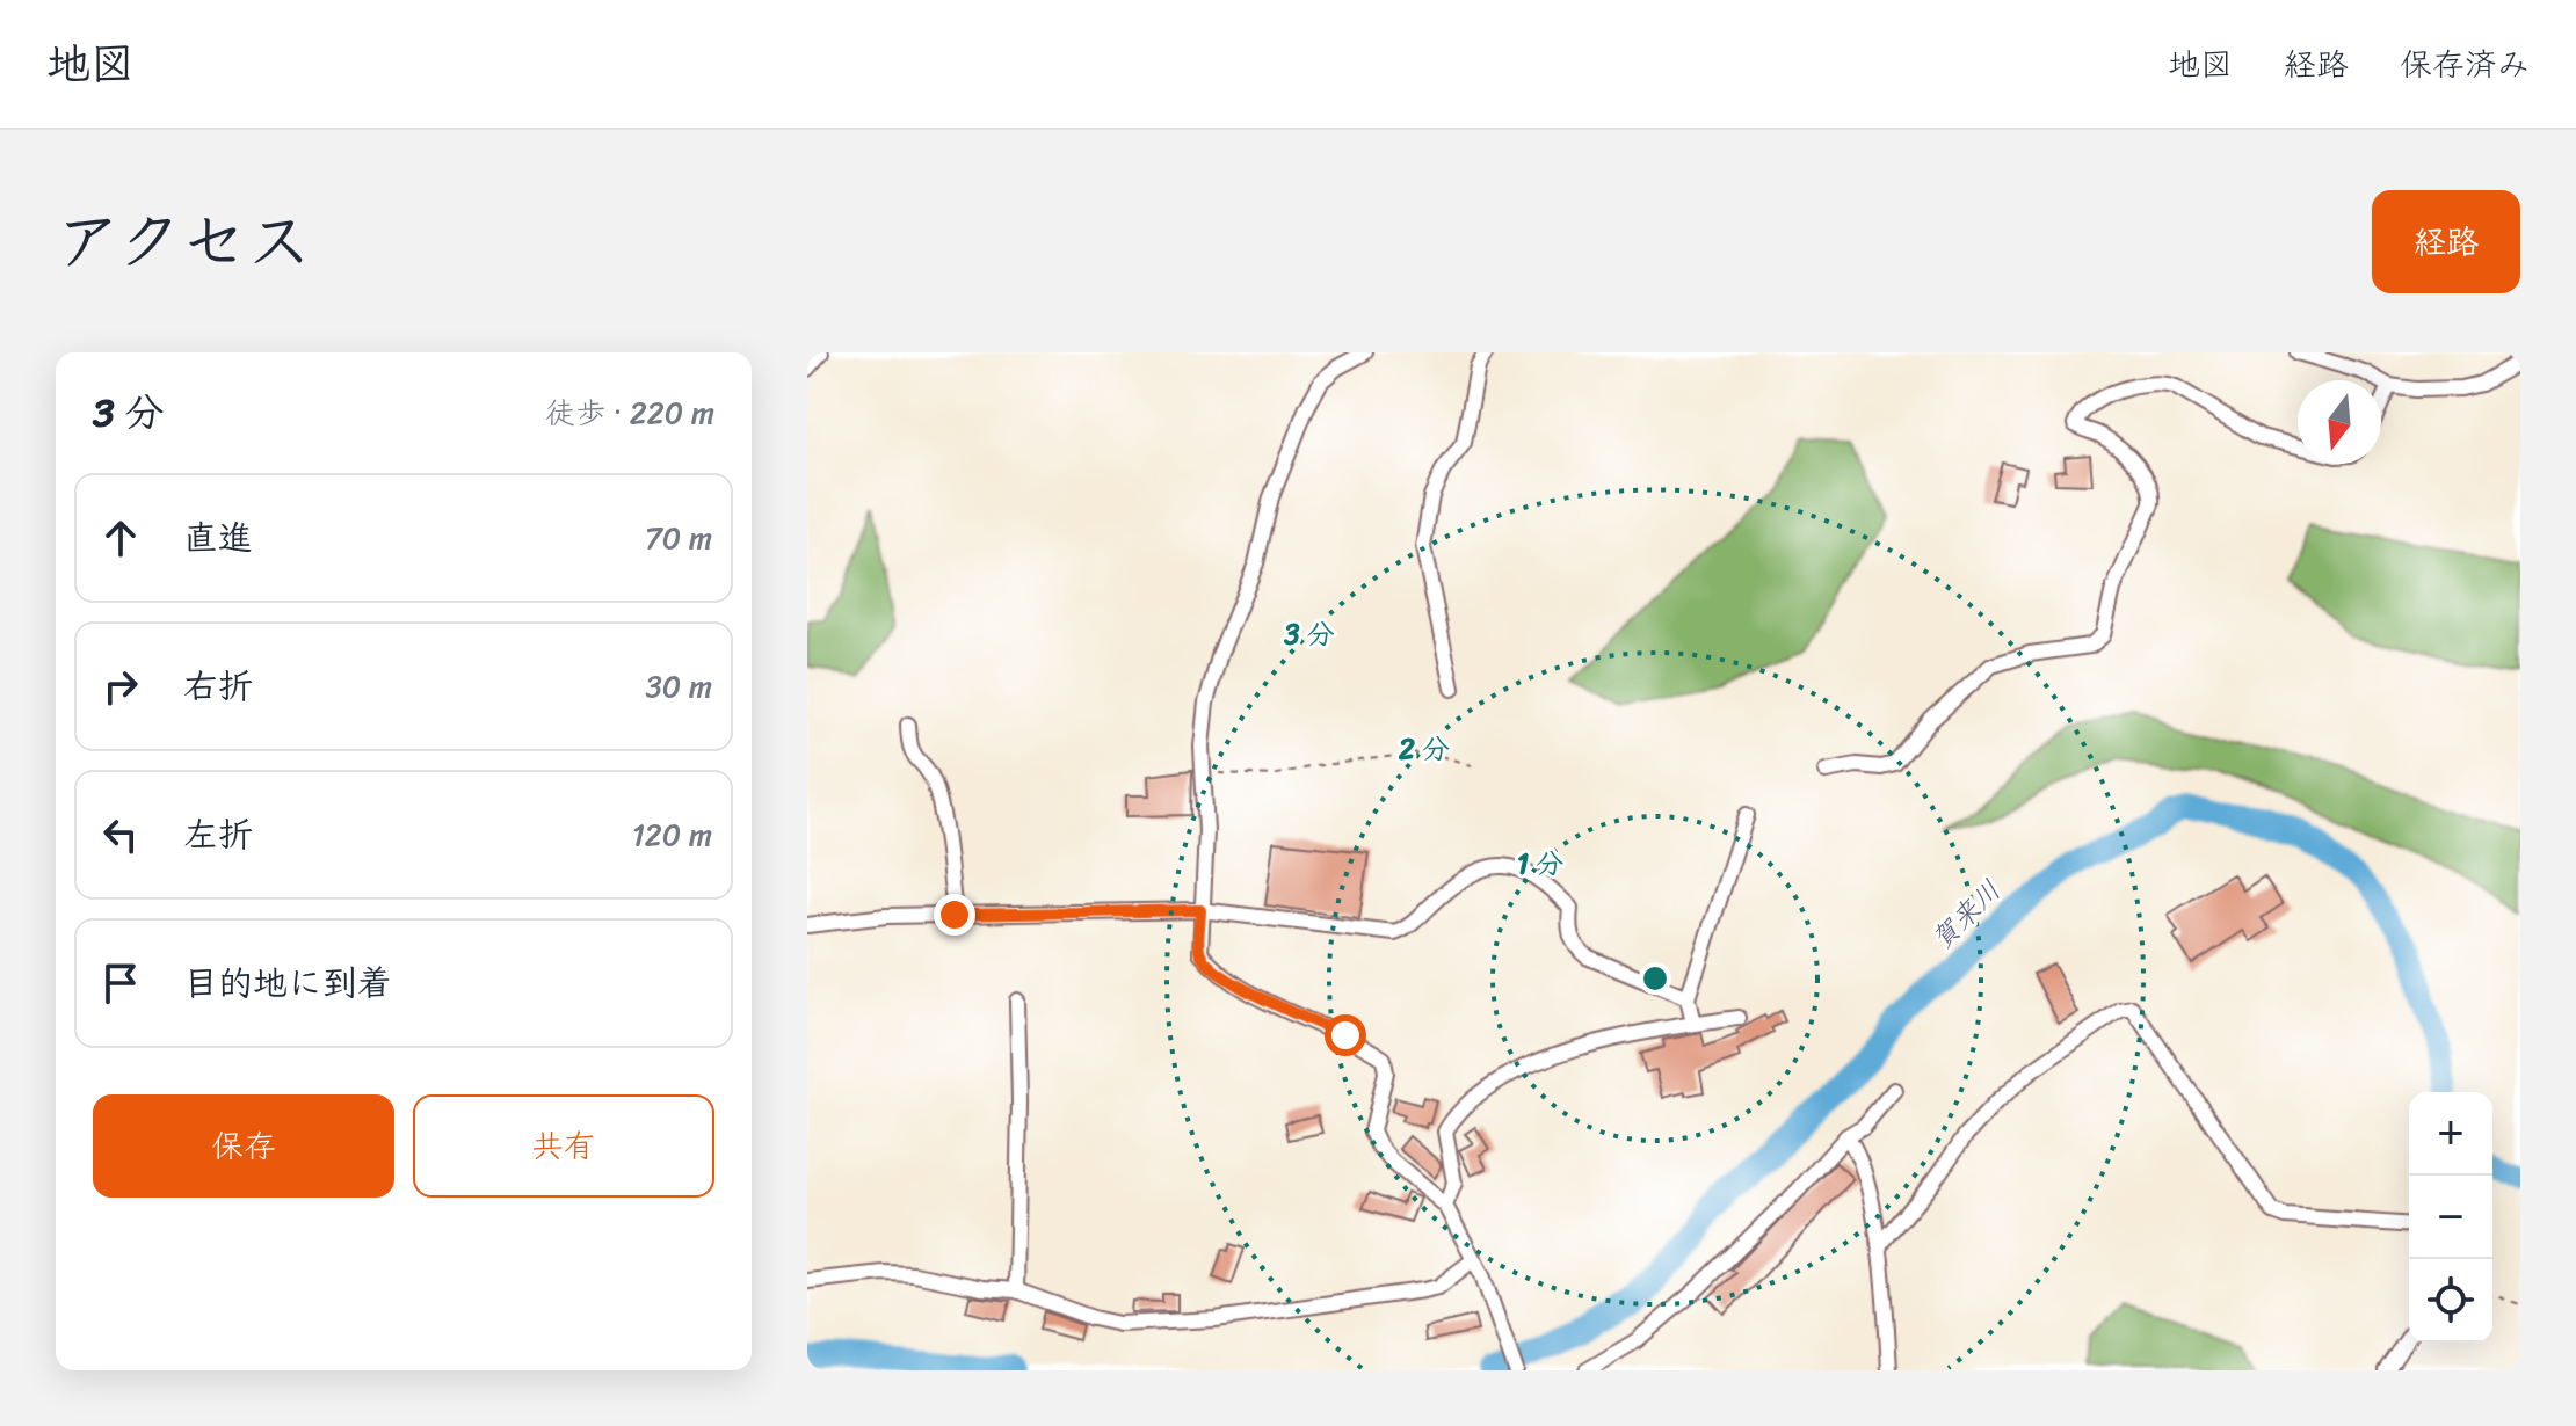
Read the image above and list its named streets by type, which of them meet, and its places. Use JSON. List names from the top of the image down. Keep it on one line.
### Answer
{"water":["賀来川"],"north":"bottom","page":{"header":"地図","nav":["地図","経路","保存済み"],"title":"アクセス","buttons":["経路",["保存","共有"]],"heading":["3 分","徒歩 · 220 m"],"list":[["直進","70 m"],["右折","30 m"],["左折","120 m"],"目的地に到着"],"map_buttons":["+","−"]},"rings":["3 分","2 分","1 分"]}
